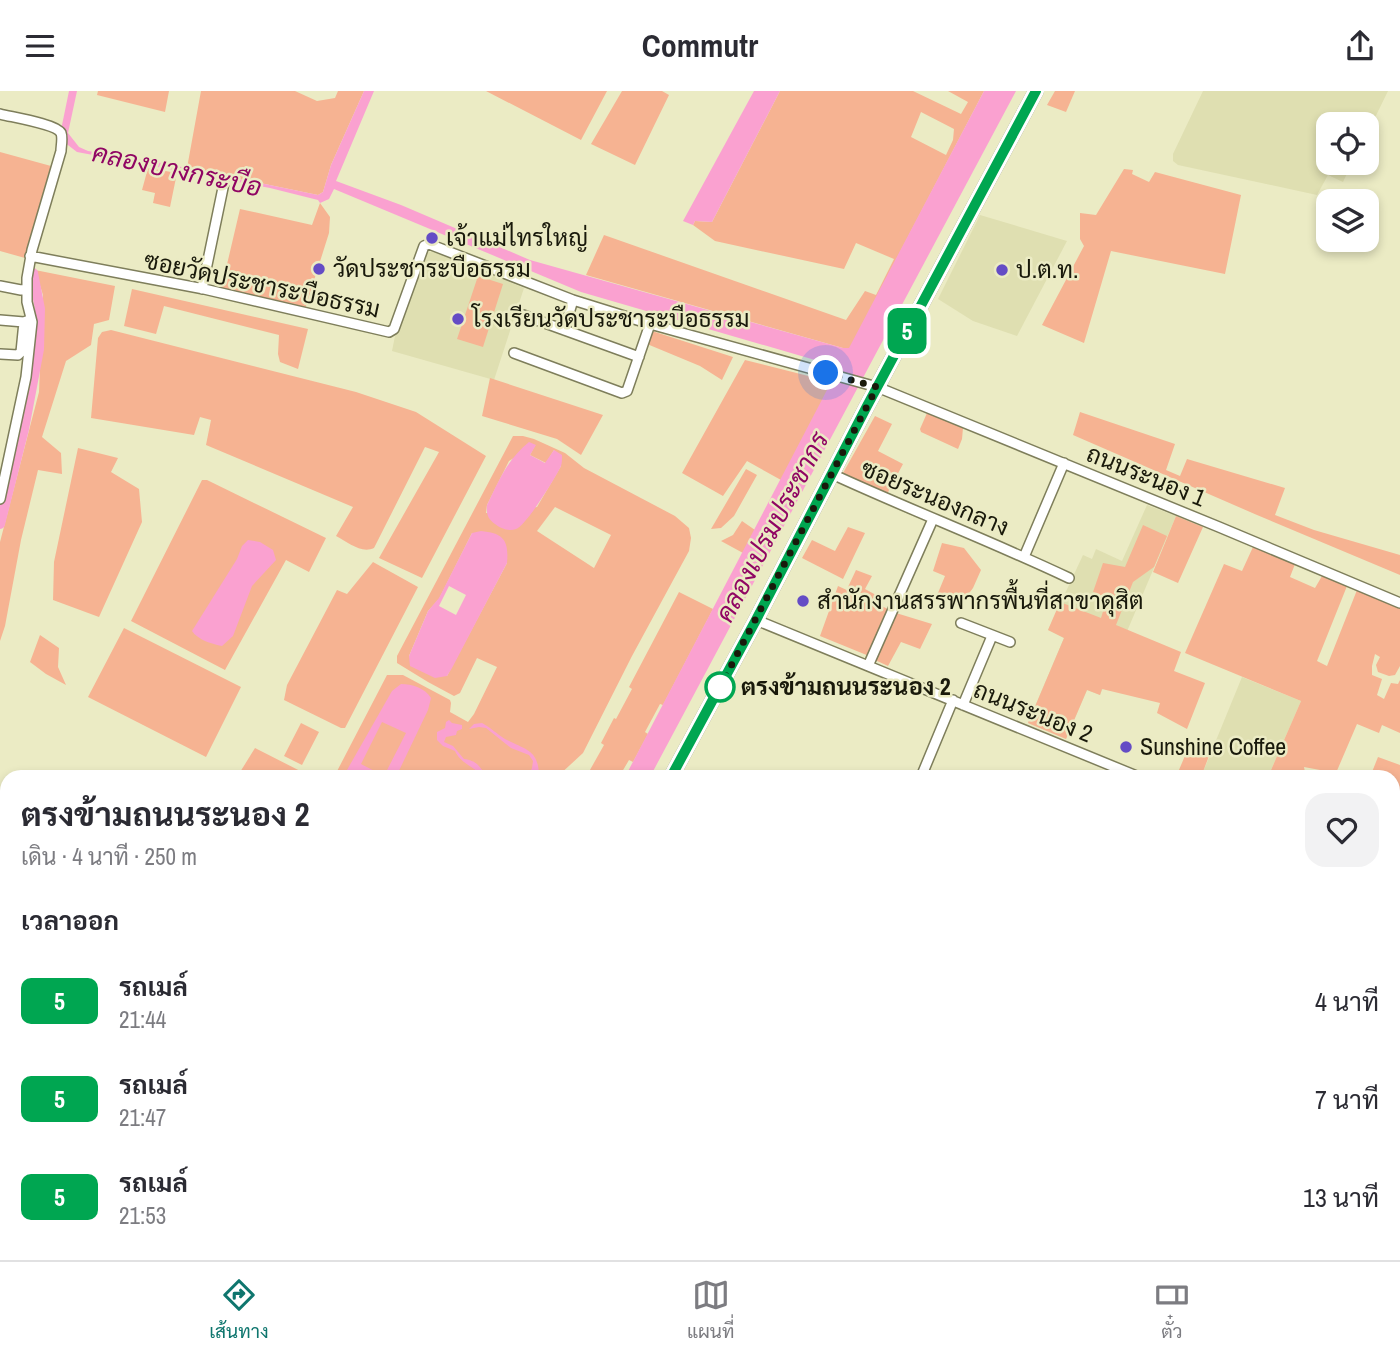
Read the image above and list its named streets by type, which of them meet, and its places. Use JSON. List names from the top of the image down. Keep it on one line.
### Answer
{"streets":{"street":["ซอยวัดประชาระบือธรรม","ถนนระนอง 1","ซอยระนองกลาง","ถนนระนอง 2"]},"crossings":[["ซอยวัดประชาระบือธรรม","ถนนระนอง 1"],["ถนนระนอง 1","ซอยระนองกลาง"]],"water":["คลองบางกระบือ","คลองเปรมประชากร"],"places":["เจ้าแม่ไทรใหญ่","วัดประชาระบือธรรม","ป.ต.ท.","โรงเรียนวัดประชาระบือธรรม","สำนักงานสรรพากรพื้นที่สาขาดุสิต","ตรงข้ามถนนระนอง 2","Sunshine Coffee"],"lines":["bus line 5"],"page":{"header":"Commutr","on_map":"5","heading":[["ตรงข้ามถนนระนอง 2","เดิน · 4 นาที · 250 m"],"เวลาออก"],"list":[{"mark":"5","name":"รถเมล์","note":"21:44","value":"4 นาที"},{"mark":"5","name":"รถเมล์","note":"21:47","value":"7 นาที"},{"mark":"5","name":"รถเมล์","note":"21:53","value":"13 นาที"}],"tabs":["เส้นทาง","แผนที่","ตั๋ว"]}}
